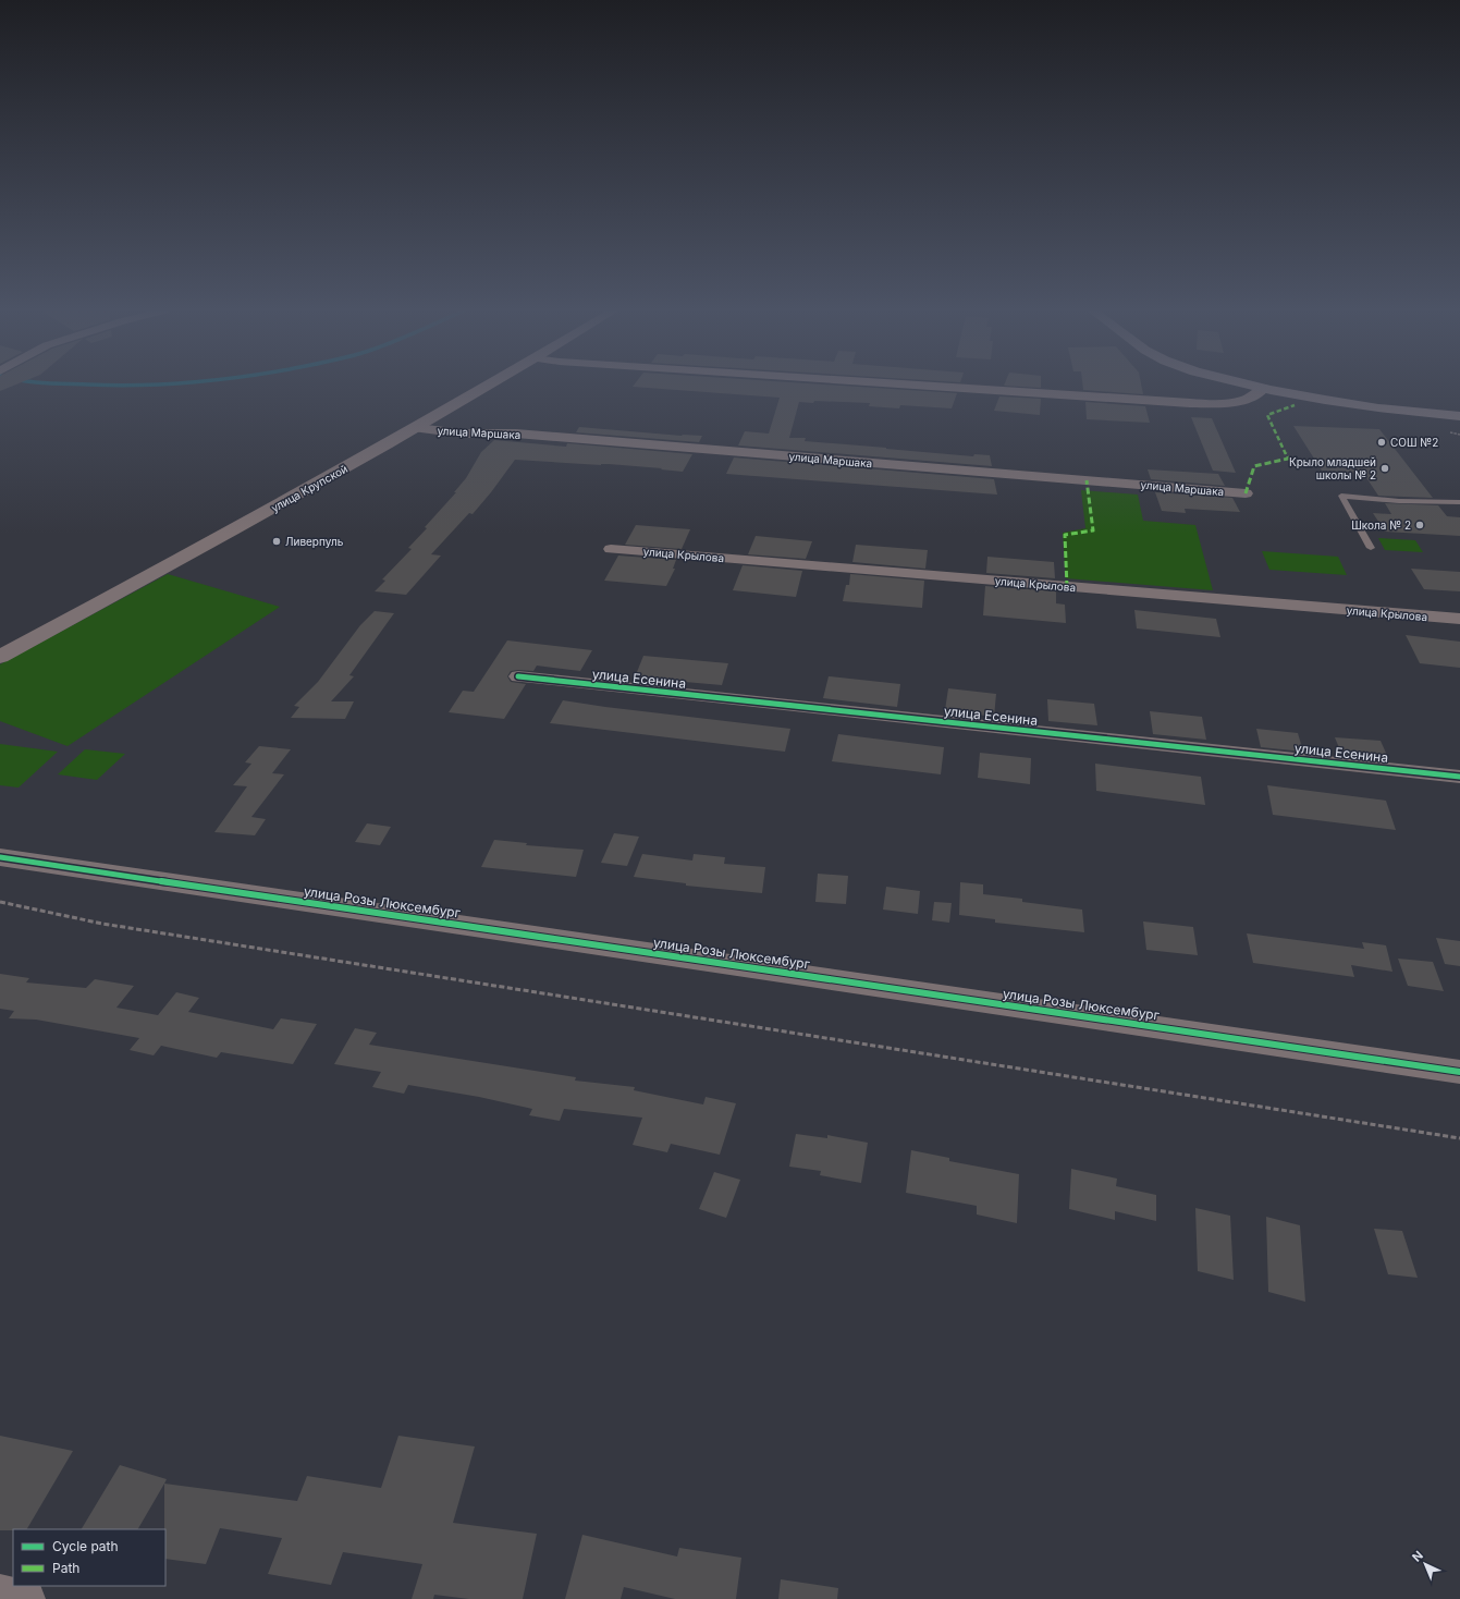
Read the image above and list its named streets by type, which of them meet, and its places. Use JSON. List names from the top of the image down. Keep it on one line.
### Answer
{"streets":{"street":["улица Маршака","улица Крупской","улица Крылова","улица Есенина","улица Розы Люксембург"]},"crossings":[["улица Маршака","улица Крупской"]],"places":["СОШ №2","Крыло младшей школы № 2","Школа № 2","Ливерпуль"],"legend":["Cycle path","Path"],"north":"top left"}
